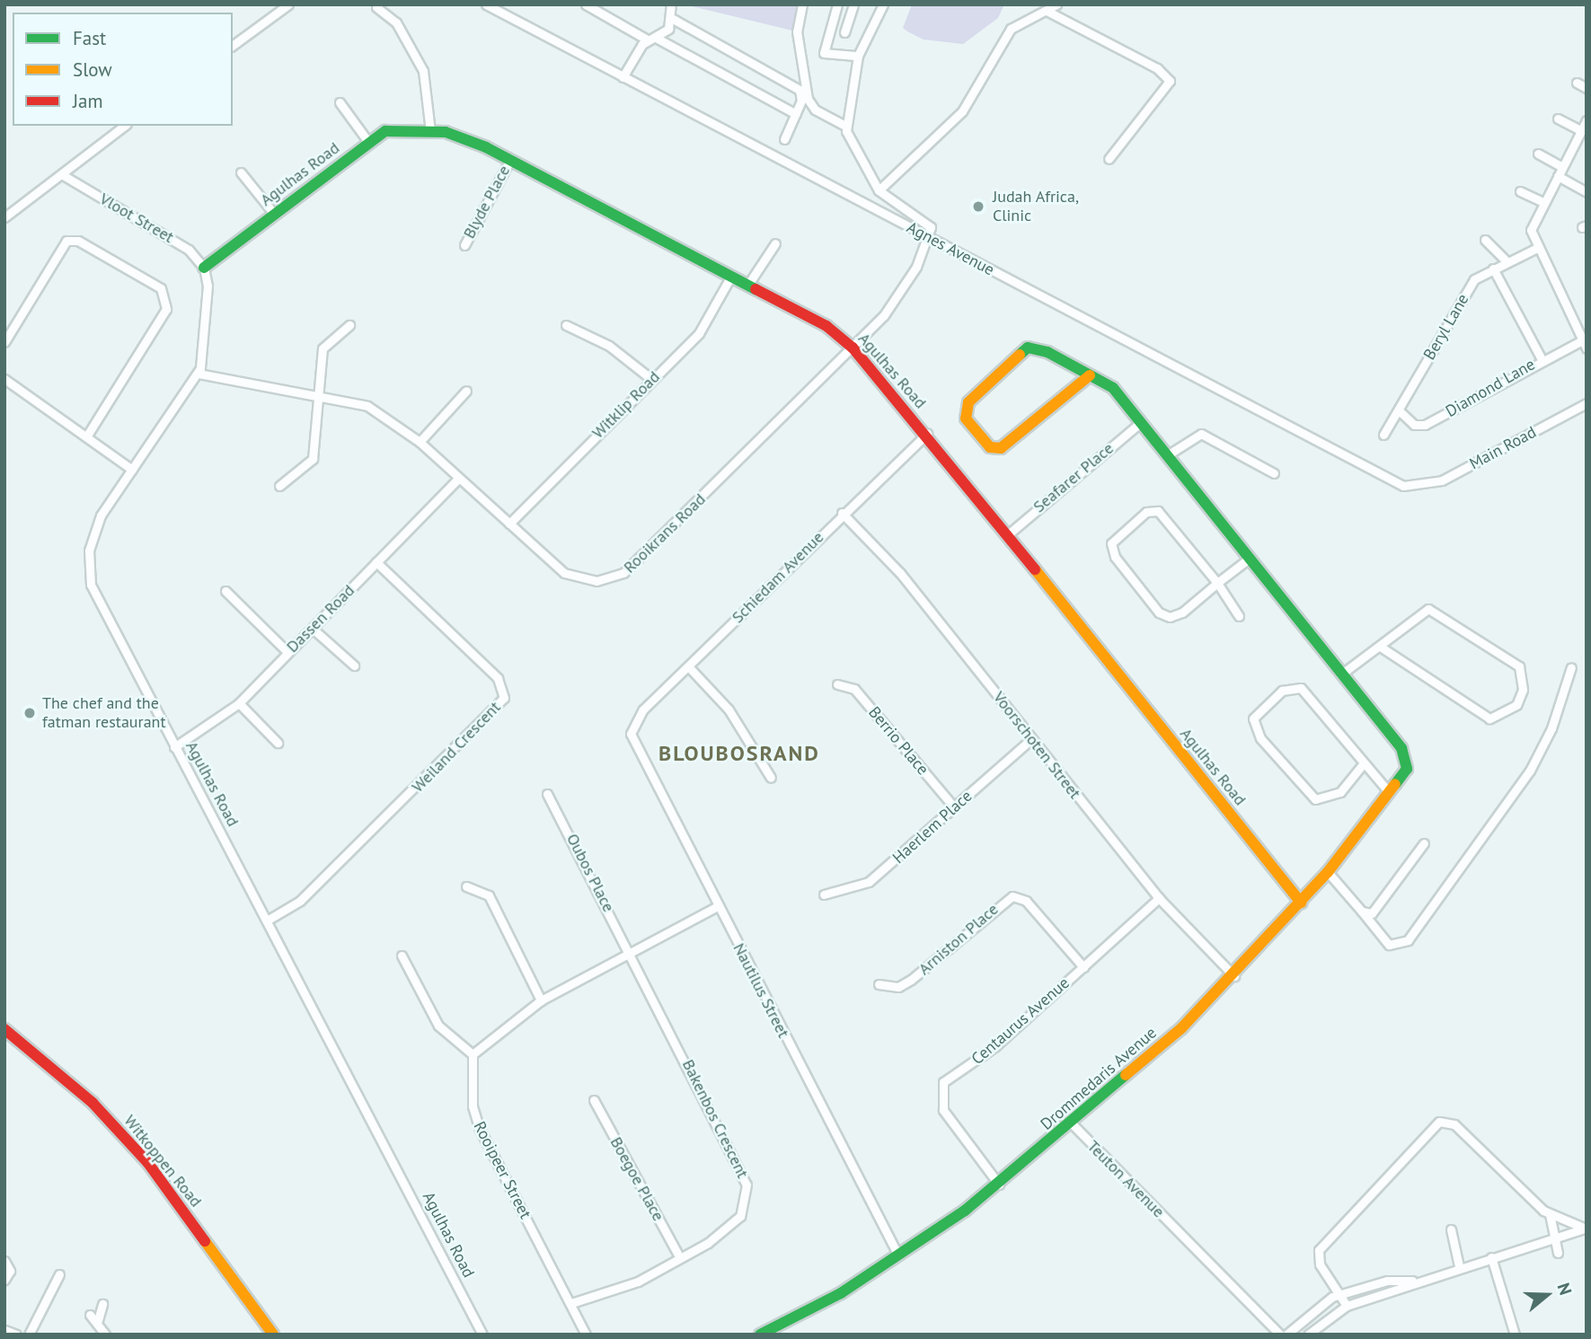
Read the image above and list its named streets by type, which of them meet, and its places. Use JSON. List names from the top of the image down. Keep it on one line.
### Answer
{"streets":{"street":["Agulhas Road","Blyde Place","Vloot Street","Agnes Avenue","Beryl Lane","Diamond Lane","Witklip Road","Main Road","Seafarer Place","Rooikrans Road","Schiedam Avenue","Dassen Road","Berrio Place","Voorschoten Street","Weiland Crescent","Haerlem Place","Oubos Place","Arniston Place","Nautilus Street","Centaurus Avenue","Drommedaris Avenue","Bakenbos Crescent","Witkoppen Road","Rooipeer Street","Boegoe Place","Teuton Avenue"]},"crossings":[["Agulhas Road","Blyde Place"],["Agulhas Road","Vloot Street"],["Agulhas Road","Witklip Road"],["Agulhas Road","Seafarer Place"],["Agulhas Road","Rooikrans Road"],["Agulhas Road","Schiedam Avenue"],["Agulhas Road","Dassen Road"],["Agulhas Road","Weiland Crescent"],["Agulhas Road","Drommedaris Avenue"],["Agnes Avenue","Main Road"],["Agnes Avenue","Rooikrans Road"],["Beryl Lane","Diamond Lane"],["Witklip Road","Rooikrans Road"],["Rooikrans Road","Dassen Road"],["Schiedam Avenue","Voorschoten Street"],["Schiedam Avenue","Nautilus Street"],["Dassen Road","Weiland Crescent"],["Berrio Place","Haerlem Place"],["Voorschoten Street","Haerlem Place"],["Voorschoten Street","Centaurus Avenue"],["Voorschoten Street","Drommedaris Avenue"],["Oubos Place","Bakenbos Crescent"],["Arniston Place","Centaurus Avenue"],["Nautilus Street","Drommedaris Avenue"],["Centaurus Avenue","Drommedaris Avenue"],["Drommedaris Avenue","Teuton Avenue"],["Bakenbos Crescent","Rooipeer Street"],["Bakenbos Crescent","Boegoe Place"]],"districts":["BLOUBOSRAND"],"places":["Judah Africa, Clinic","The chef and the fatman restaurant"],"legend":["Fast","Slow","Jam"],"north":"right"}
